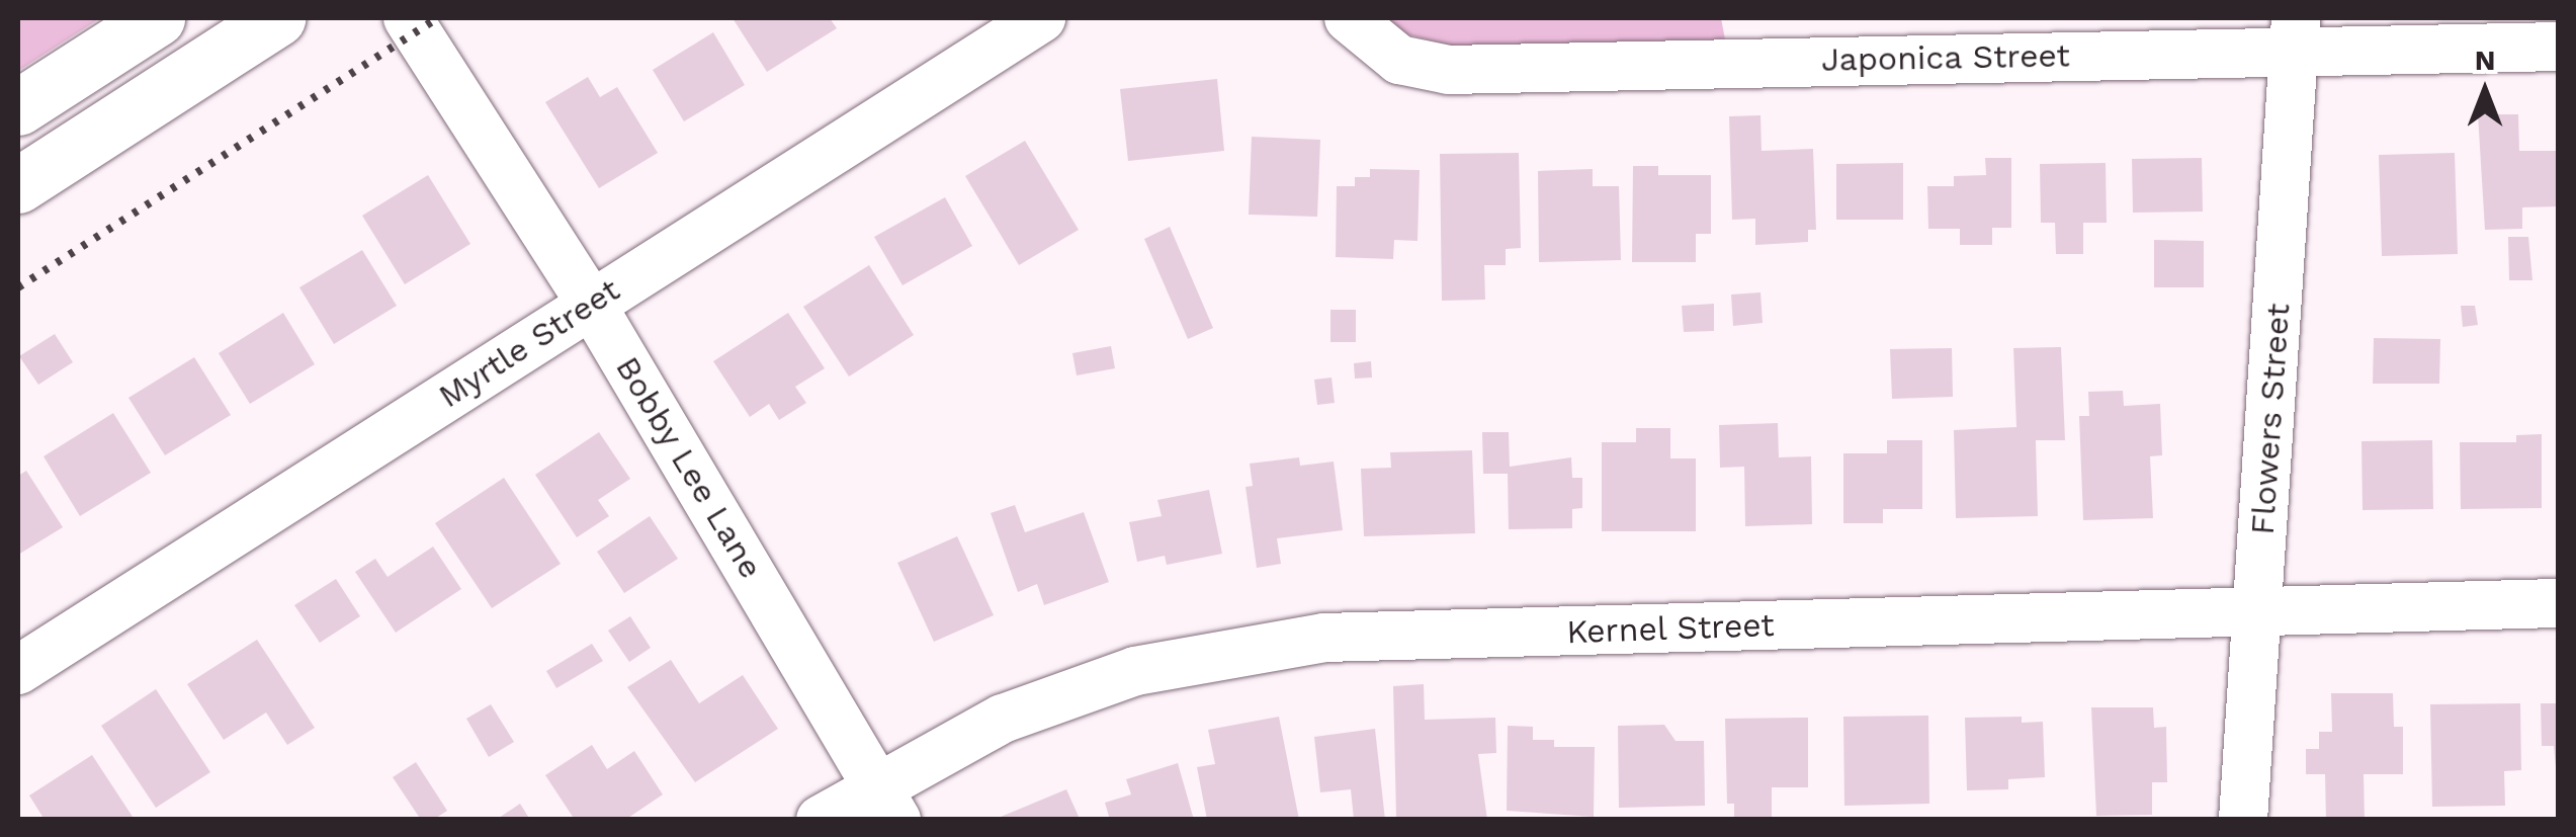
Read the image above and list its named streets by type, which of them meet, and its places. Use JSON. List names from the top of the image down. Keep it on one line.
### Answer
{"streets":{"street":["Japonica Street","Myrtle Street","Flowers Street","Bobby Lee Lane","Kernel Street"]},"crossings":[["Japonica Street","Flowers Street"],["Myrtle Street","Bobby Lee Lane"],["Flowers Street","Kernel Street"],["Bobby Lee Lane","Kernel Street"]],"north":"top"}
